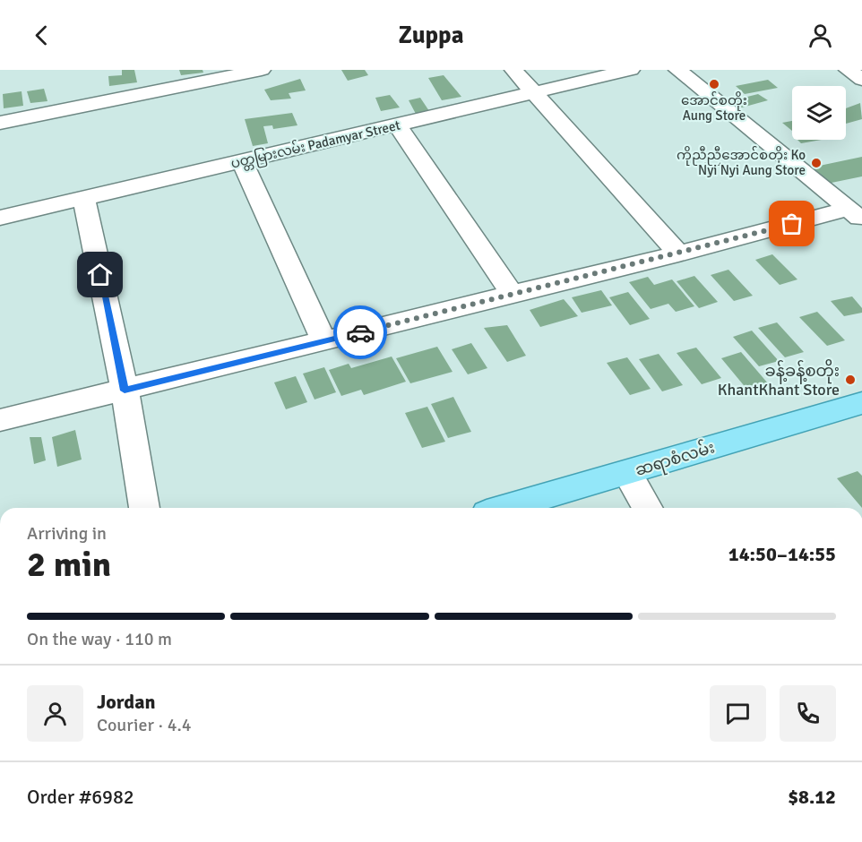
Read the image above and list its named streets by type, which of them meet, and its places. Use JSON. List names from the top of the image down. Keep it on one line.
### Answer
{"streets":{"main road":["ဆရာစံလမ်း"],"street":["ပတ္တမြားလမ်း Padamyar Street"]},"places":["အောင်စတိုး Aung Store","ကိုညီညီအောင်စတိုး Ko Nyi Nyi Aung Store","ခန့်ခန့်စတိုး KhantKhant Store"],"page":{"header":"Zuppa","heading":["2 min","Arriving in","14:50–14:55"],"panel":["Jordan","Courier · 4.4","Order #6982","$8.12"],"bar":"On the way · 110 m"}}
